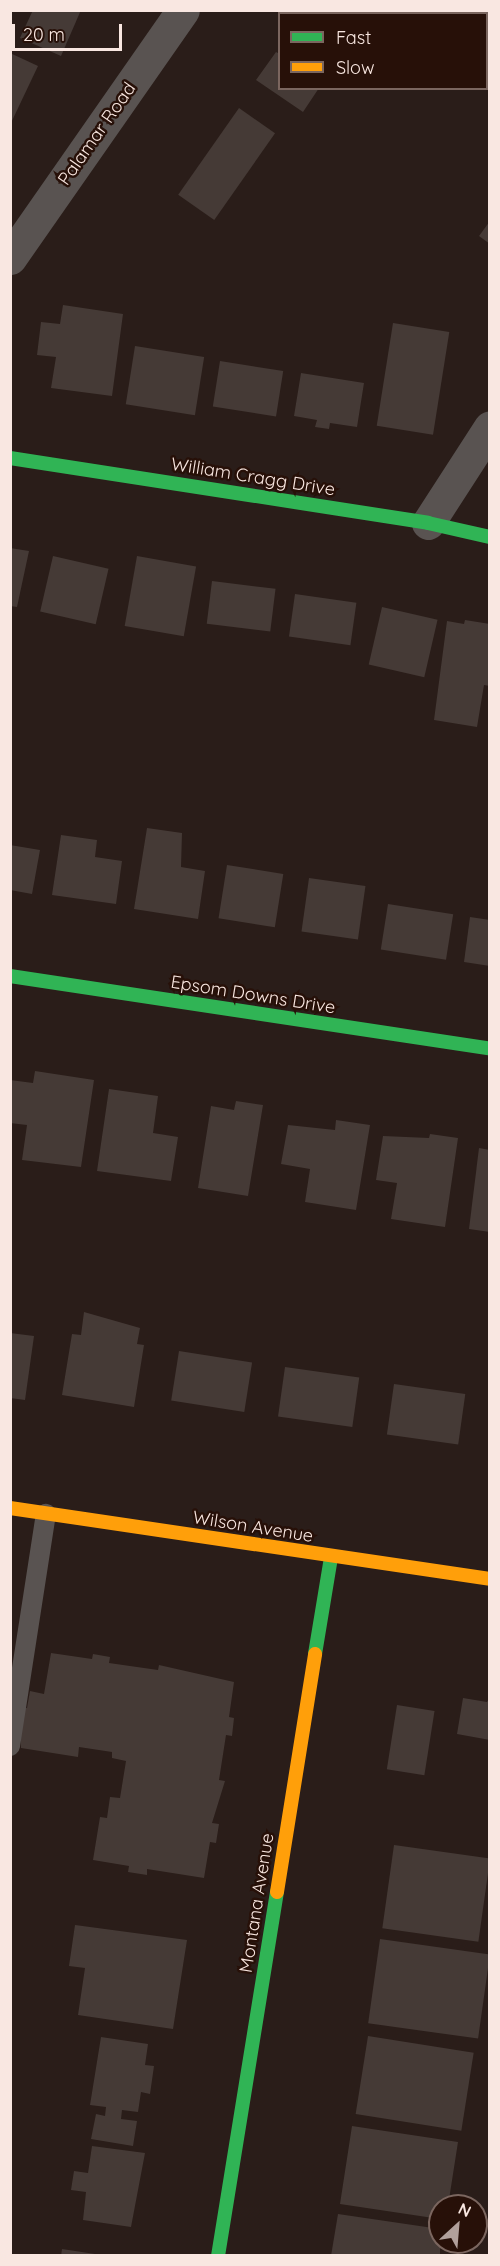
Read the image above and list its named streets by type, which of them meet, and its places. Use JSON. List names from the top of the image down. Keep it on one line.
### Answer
{"streets":{"street":["Palamar Road","William Cragg Drive","Epsom Downs Drive","Wilson Avenue","Montana Avenue"]},"crossings":[["Wilson Avenue","Montana Avenue"]],"legend":["Fast","Slow"],"scale_bar":"20 m","north":"top right"}
